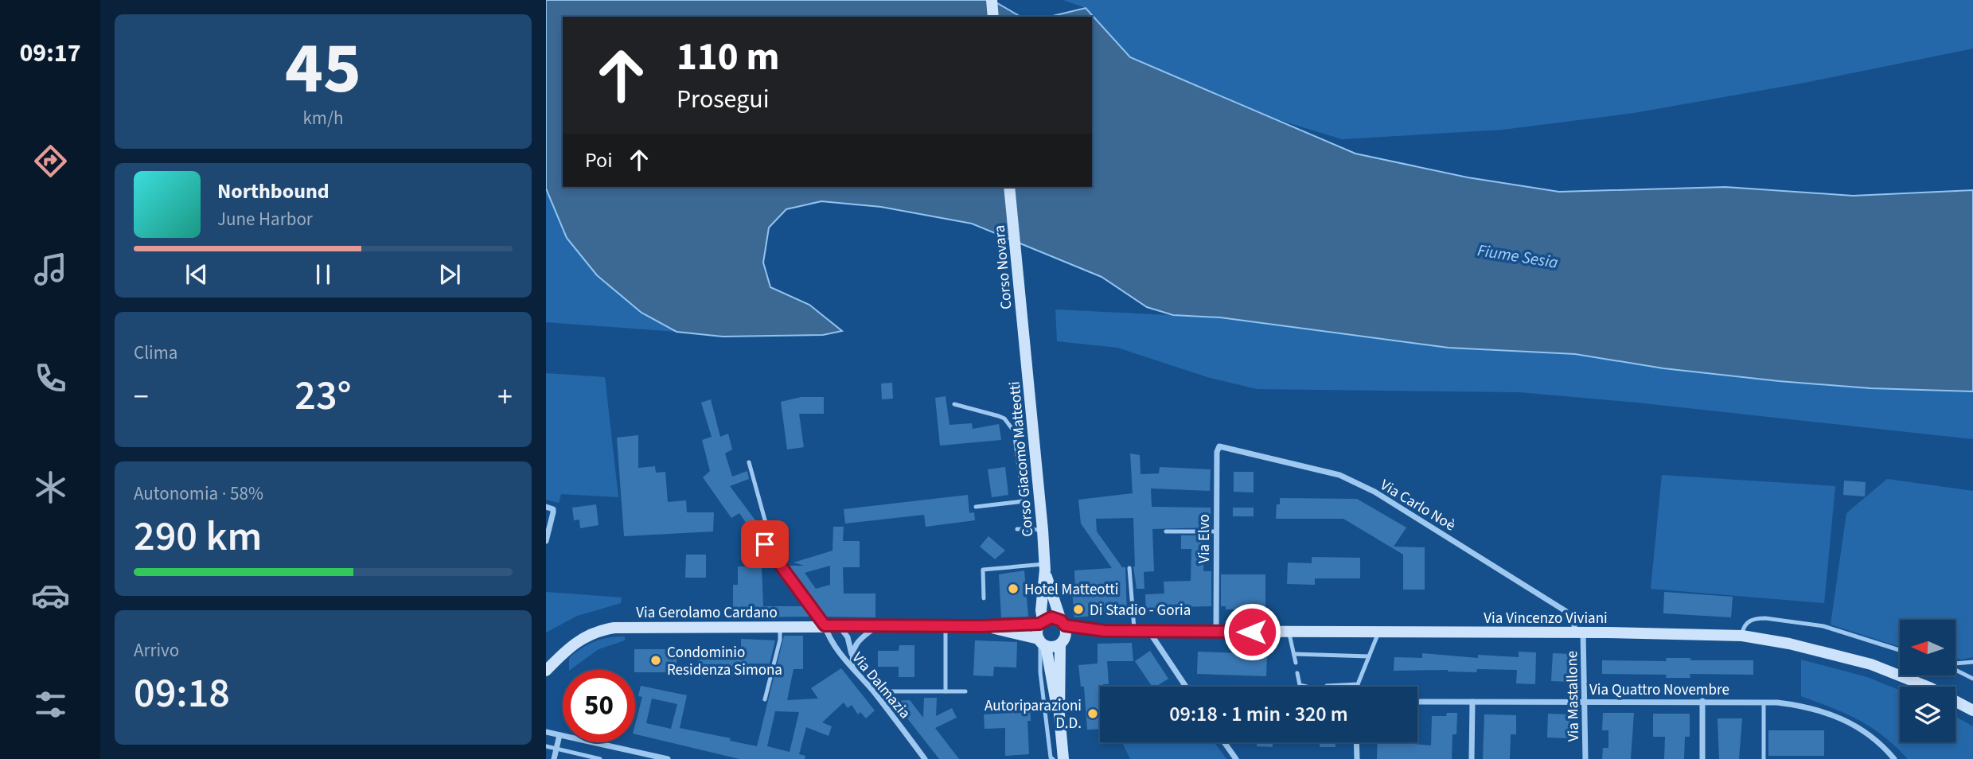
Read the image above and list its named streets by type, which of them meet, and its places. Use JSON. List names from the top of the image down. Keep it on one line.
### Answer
{"streets":{"main road":["Corso Novara","Corso Giacomo Matteotti","Via Gerolamo Cardano","Via Vincenzo Viviani"],"street":["Via Carlo Noè","Via Elvo","Via Dalmazia","Via Quattro Novembre","Via Mastallone"]},"crossings":[["Corso Novara","Corso Giacomo Matteotti"],["Corso Giacomo Matteotti","Via Gerolamo Cardano"],["Corso Giacomo Matteotti","Via Vincenzo Viviani"],["Via Carlo Noè","Via Elvo"],["Via Carlo Noè","Via Vincenzo Viviani"],["Via Carlo Noè","Via Mastallone"],["Via Elvo","Via Vincenzo Viviani"],["Via Gerolamo Cardano","Via Vincenzo Viviani"],["Via Gerolamo Cardano","Via Dalmazia"],["Via Vincenzo Viviani","Via Mastallone"],["Via Quattro Novembre","Via Mastallone"]],"water":["Fiume Sesia"],"places":["Hotel Matteotti","Di Stadio - Goria","Condominio Residenza Simona","Autoriparazioni D.D."],"north":"left","page":{"tabs":"09:17","tile":[["45","km/h"],"Clima",["Autonomia · 58%","290 km"],["Arrivo","09:18"]],"turn":["110 m","Prosegui"],"then":"Poi","song":["Northbound","June Harbor"],"heat":["−","23°","+"],"limit":"50","trip":"09:18 · 1 min · 320 m"}}
